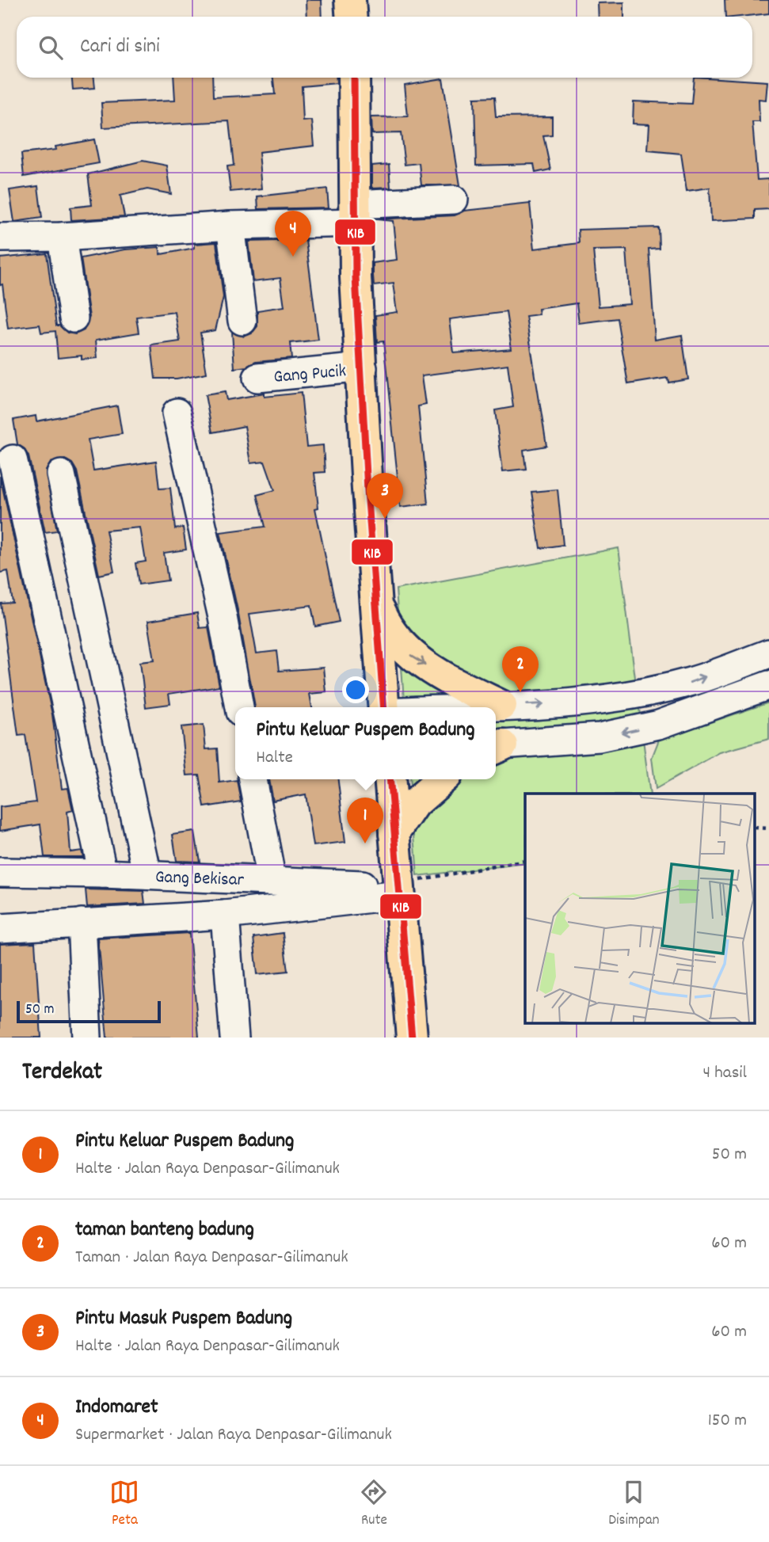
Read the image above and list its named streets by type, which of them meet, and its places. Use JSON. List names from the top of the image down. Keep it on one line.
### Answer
{"streets":{"street":["Gang Pucik","Gang Bekisar"]},"lines":["transit line K1B"],"scale_bar":"50 m","page":{"search":"Cari di sini","pins":["4","3","2","1"],"popup":["Pintu Keluar Puspem Badung","Halte"],"scale":"50 m","heading":["Terdekat","4 hasil"],"list":[{"mark":"1","name":"Pintu Keluar Puspem Badung","note":"Halte · Jalan Raya Denpasar-Gilimanuk","value":"50 m"},{"mark":"2","name":"taman banteng badung","note":"Taman · Jalan Raya Denpasar-Gilimanuk","value":"60 m"},{"mark":"3","name":"Pintu Masuk Puspem Badung","note":"Halte · Jalan Raya Denpasar-Gilimanuk","value":"60 m"},{"mark":"4","name":"Indomaret","note":"Supermarket · Jalan Raya Denpasar-Gilimanuk","value":"150 m"}],"nav":["Peta","Rute","Disimpan"]}}
